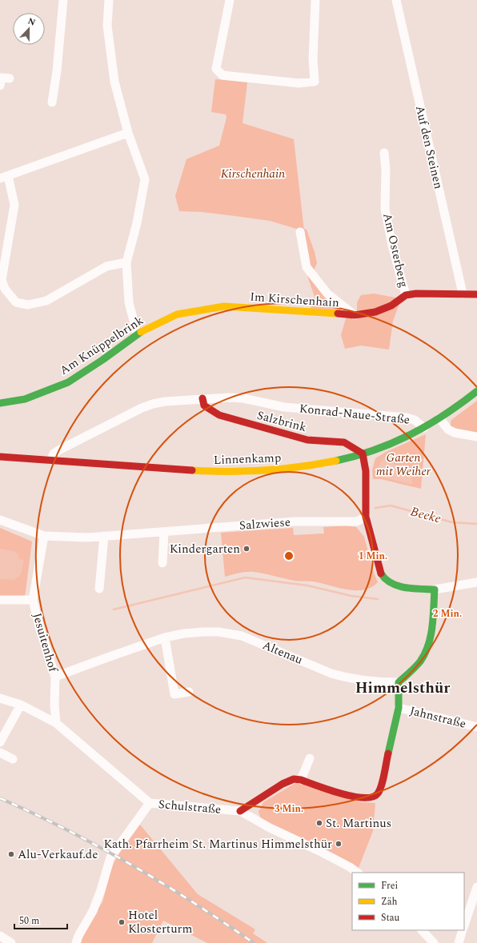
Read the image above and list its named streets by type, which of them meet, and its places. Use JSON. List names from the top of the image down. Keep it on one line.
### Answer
{"streets":{"street":["Auf den Steinen","Am Osterberg","Im Kirschenhain","Am Knüppelbrink","Konrad-Naue-Straße","Salzbrink","Linnenkamp","Salzwiese","Jesuitenhof","Altenau","Jahnstraße","Schulstraße"]},"crossings":[["Auf den Steinen","Am Osterberg"],["Am Osterberg","Im Kirschenhain"],["Im Kirschenhain","Am Knüppelbrink"],["Konrad-Naue-Straße","Salzbrink"],["Konrad-Naue-Straße","Linnenkamp"],["Salzbrink","Linnenkamp"],["Salzwiese","Jesuitenhof"],["Jesuitenhof","Altenau"],["Jesuitenhof","Schulstraße"]],"districts":["Himmelsthür"],"water":["Beeke"],"parks":["Kirschenhain","Garten mit Weiher"],"places":["Kindergarten","St. Martinus","Kath. Pfarrheim St. Martinus Himmelsthür","Alu-Verkauf.de","Hotel Klosterturm"],"legend":["Frei","Zäh","Stau"],"scale_bar":"50 m","north":"top","rings":["1 Min.","2 Min.","3 Min."]}
